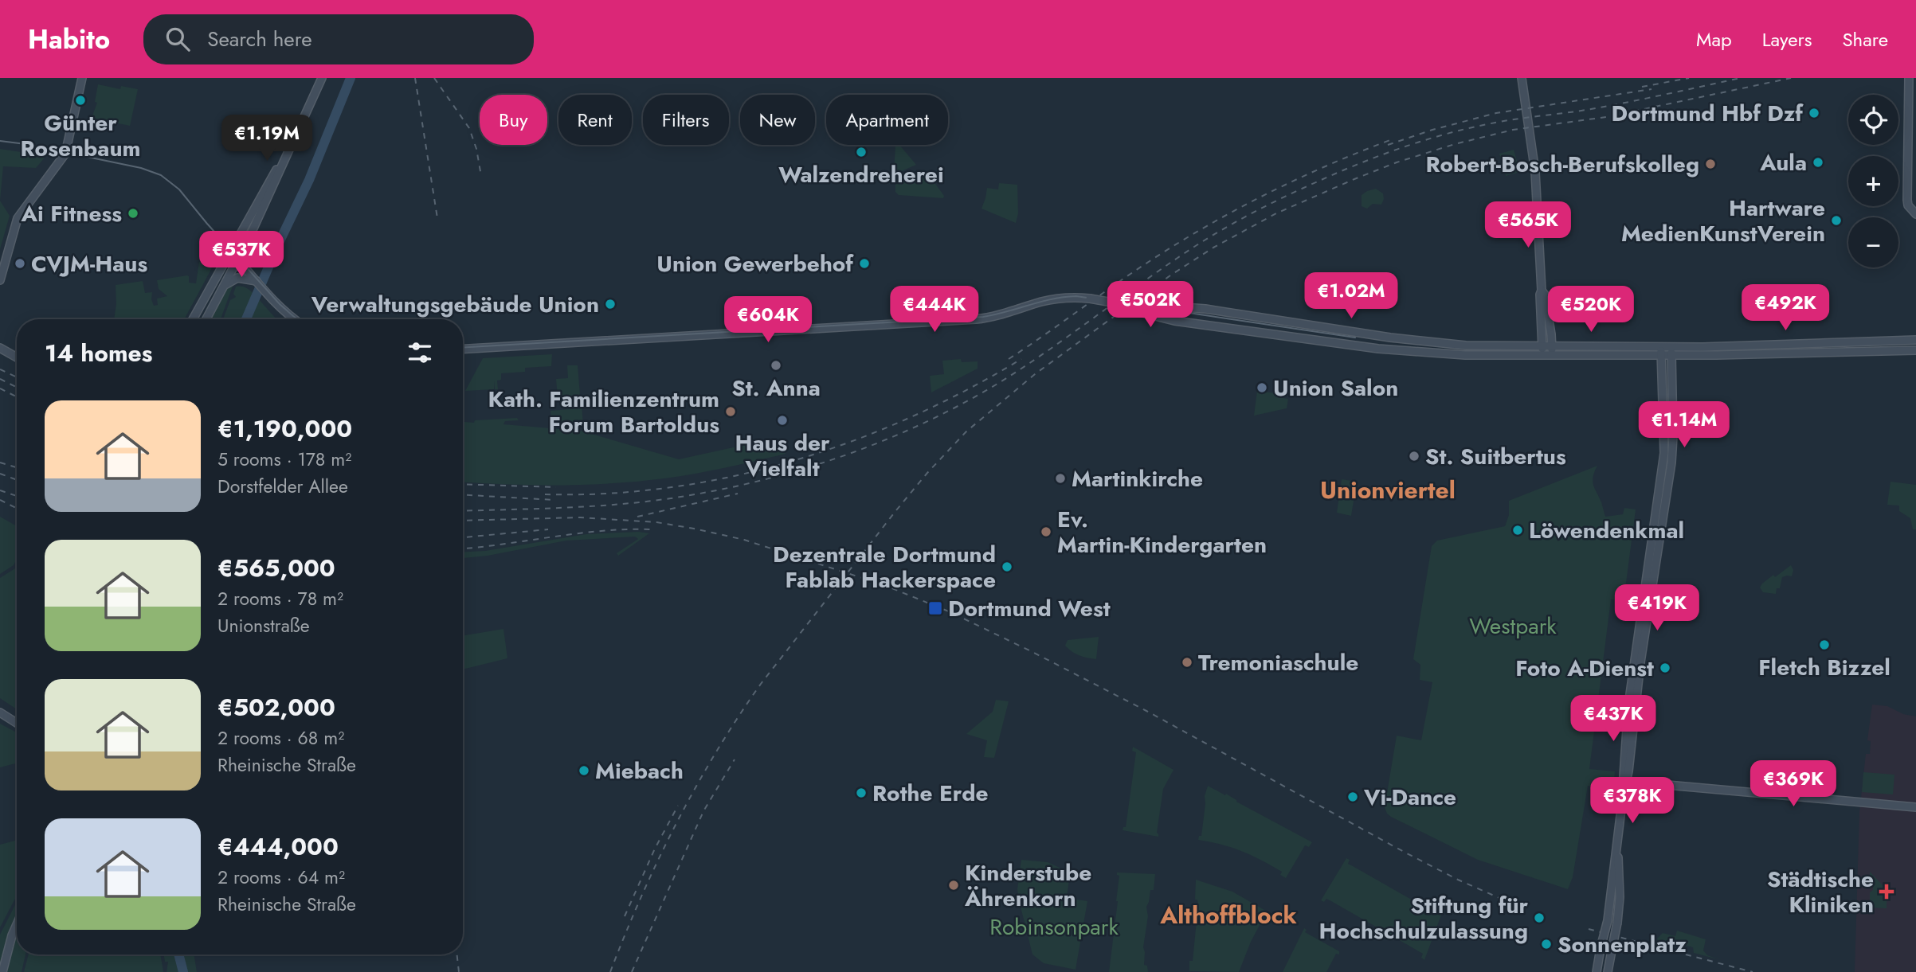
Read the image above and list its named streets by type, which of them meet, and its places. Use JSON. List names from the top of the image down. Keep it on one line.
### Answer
{"districts":["Unionviertel","Althoffblock"],"parks":["Westpark","Robinsonpark"],"places":{"other":["Günter Rosenbaum","Dortmund Hbf Dzf","Walzendreherei","Aula","Robert-Bosch-Berufskolleg","Ai Fitness","Hartware MedienKunstVerein","CVJM-Haus","Union Gewerbehof","Verwaltungsgebäude Union","St. Anna","Union Salon","Kath. Familienzentrum Forum Bartoldus","Haus der Vielfalt","St. Suitbertus","Martinkirche","Löwendenkmal","Ev. Martin-Kindergarten","Dezentrale Dortmund Fablab Hackerspace","Fletch Bizzel","Tremoniaschule","Foto A-Dienst","Miebach","Rothe Erde","Vi-Dance","Kinderstube Ährenkorn","Stiftung für Hochschulzulassung","Sonnenplatz"],"transit":["Dortmund West"],"health":["Städtische Kliniken"]},"page":{"header":"Habito","search":"Search here","nav":["Map","Layers","Share"],"map_buttons":["+","−"],"chip":["Buy","Rent","Filters","New","Apartment"],"price":["€1.19M","€565K","€537K","€1.02M","€502K","€492K","€444K","€520K","€604K","€1.14M","€419K","€437K","€369K","€378K"],"heading":"14 homes","list":[{"name":"€1,190,000","note":"5 rooms · 178 m² · Dorstfelder Allee"},{"name":"€565,000","note":"2 rooms · 78 m² · Unionstraße"},{"name":"€502,000","note":"2 rooms · 68 m² · Rheinische Straße"},{"name":"€444,000","note":"2 rooms · 64 m² · Rheinische Straße"}]}}
